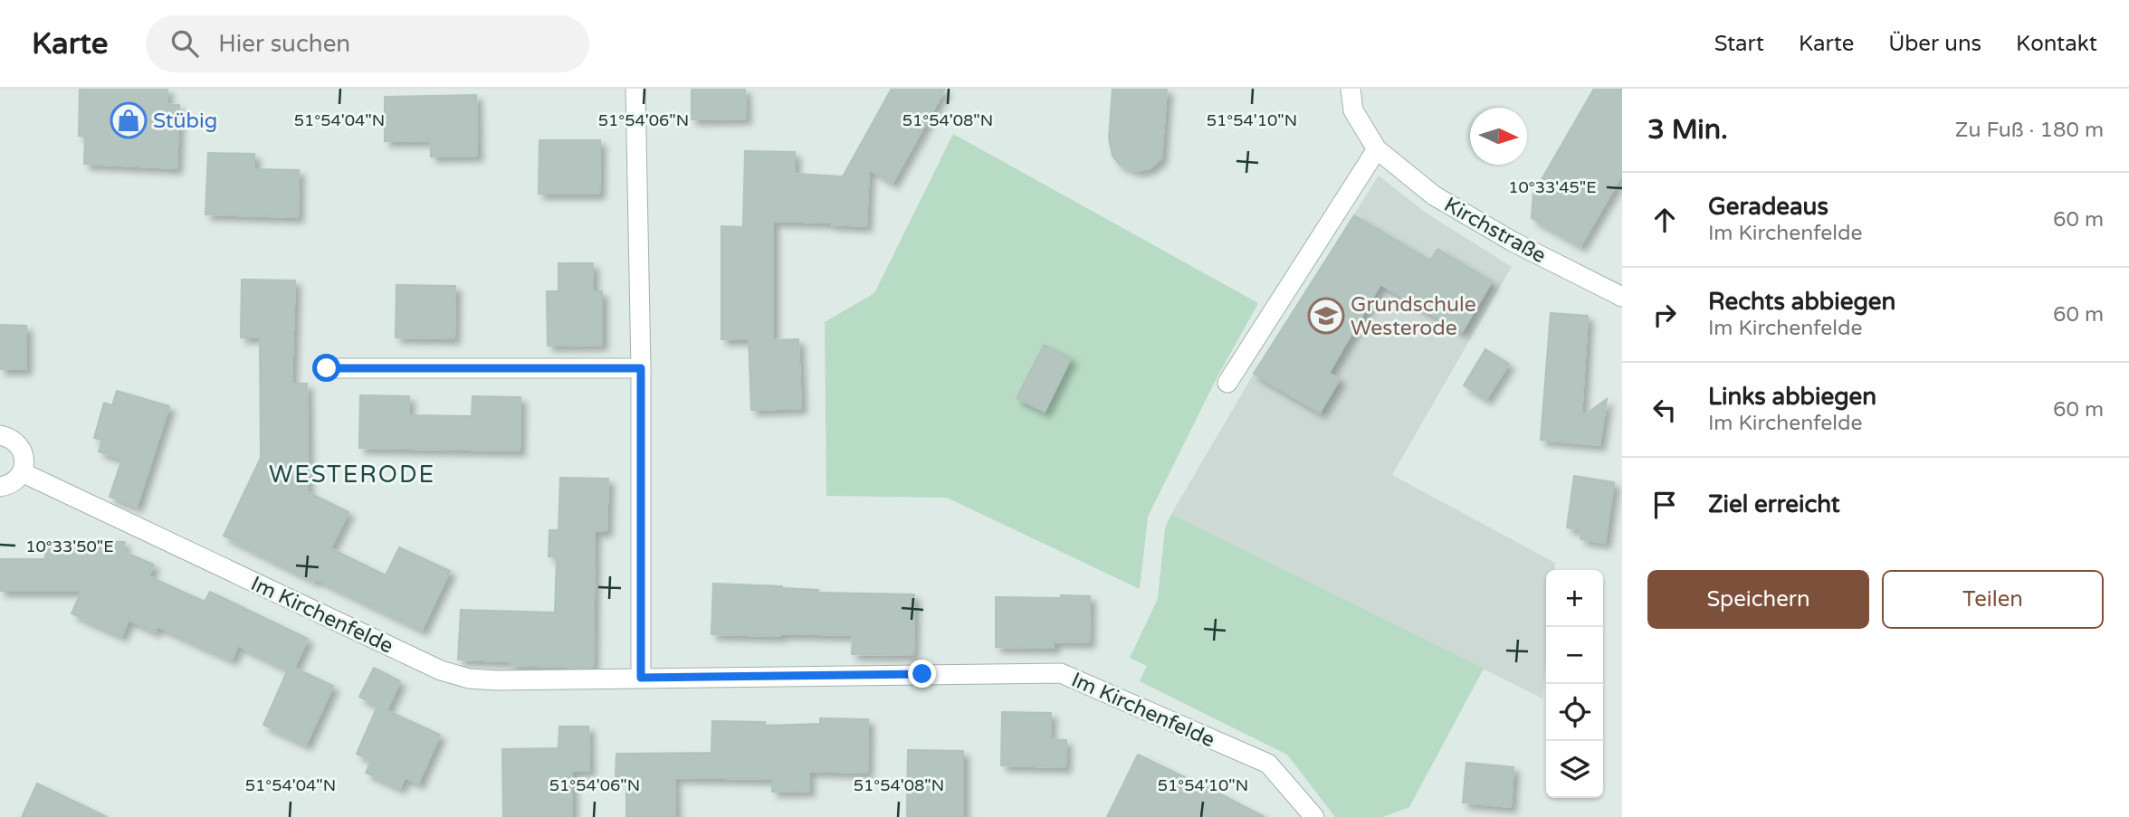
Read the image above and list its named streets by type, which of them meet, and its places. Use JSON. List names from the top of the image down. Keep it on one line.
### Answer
{"streets":{"street":["Kirchstraße","Im Kirchenfelde"]},"districts":["WESTERODE"],"places":{"shop":["Stübig"],"school or university":["Grundschule Westerode"]},"north":"right","page":{"header":"Karte","search":"Hier suchen","nav":["Start","Karte","Über uns","Kontakt"],"heading":["3 Min.","Zu Fuß · 180 m"],"list":[["Geradeaus","Im Kirchenfelde","60 m"],["Rechts abbiegen","Im Kirchenfelde","60 m"],["Links abbiegen","Im Kirchenfelde","60 m"],"Ziel erreicht"],"buttons":["Speichern","Teilen"],"map_buttons":["+","−"]},"coordinates":["51°54'04\"N","51°54'06\"N","51°54'08\"N","51°54'10\"N","10°33'45\"E","10°33'50\"E"]}
